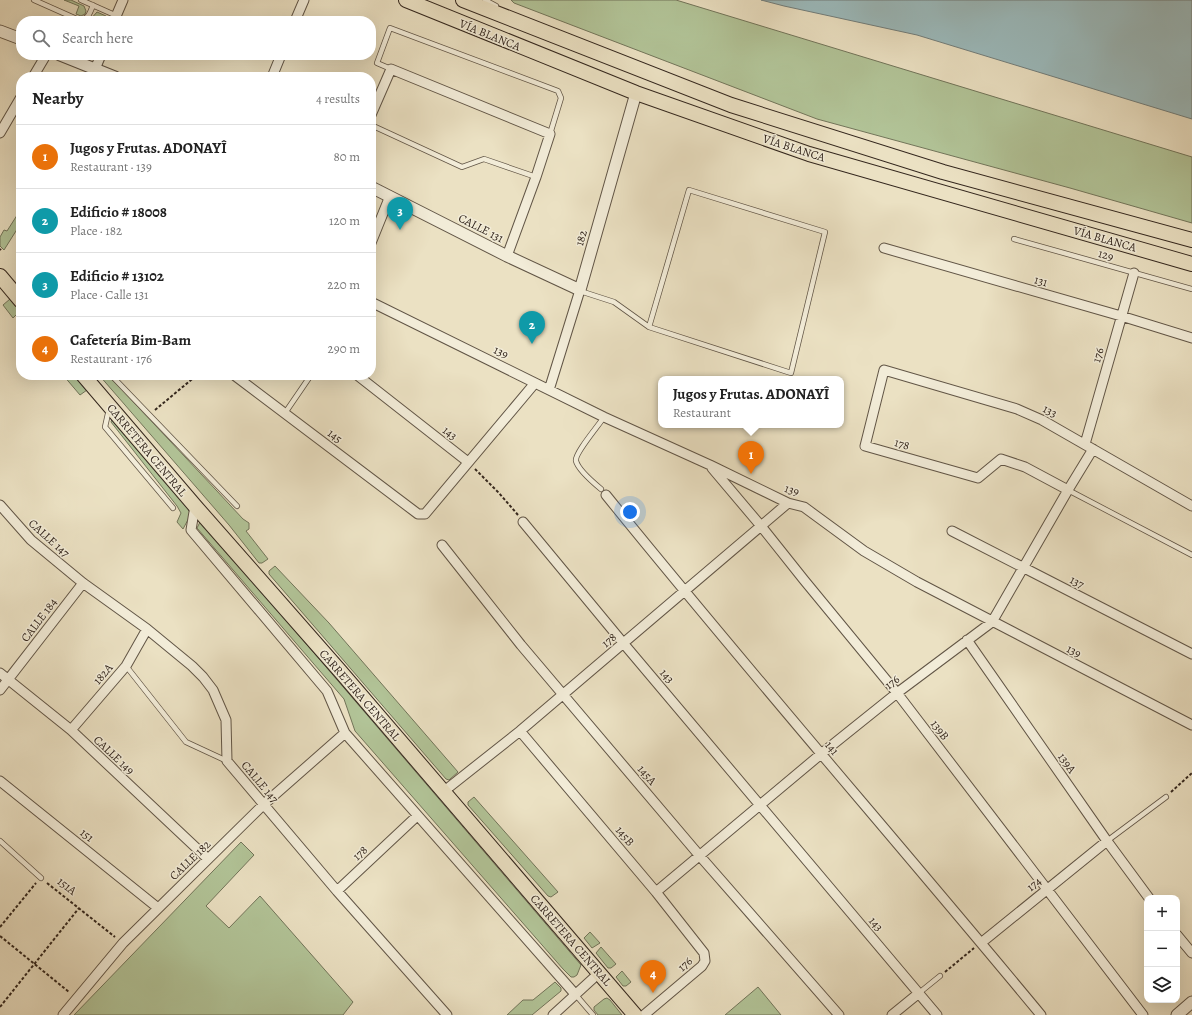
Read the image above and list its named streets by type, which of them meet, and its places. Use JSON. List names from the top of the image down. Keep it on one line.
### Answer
{"streets":{"main road":["VÍA BLANCA","CARRETERA CENTRAL"],"street":["CALLE 131","182","131","139","176","133","143","145","178","CALLE 147","137","CALLE 184","182А","139B","141","CALLE 149","139A","145A","151","145B","CALLE 182","174"],"lane":["129","151A"]},"crossings":[["VÍA BLANCA","182"],["CALLE 131","182"],["182","139"],["129","176"],["131","176"],["139","176"],["139","178"],["139","139B"],["176","133"],["176","143"],["176","178"],["176","137"],["176","139B"],["176","141"],["176","139A"],["176","145A"],["176","145B"],["133","178"],["143","145"],["143","178"],["178","CARRETERA CENTRAL"],["178","CALLE 147"],["178","139B"],["178","141"],["178","145A"],["178","145B"],["CALLE 147","CALLE 184"],["CALLE 147","182А"],["CALLE 147","CALLE 182"],["CALLE 184","CALLE 149"],["182А","CALLE 149"],["139B","174"],["141","174"],["CALLE 149","CALLE 182"],["139A","174"],["151","CALLE 182"],["CALLE 182","151A"]],"page":{"search":"Search here","heading":["Nearby","4 results"],"list":[{"mark":"1","name":"Jugos y Frutas. ADONAYÎ","note":"Restaurant · 139","value":"80 m"},{"mark":"2","name":"Edificio # 18008","note":"Place · 182","value":"120 m"},{"mark":"3","name":"Edificio # 13102","note":"Place · Calle 131","value":"220 m"},{"mark":"4","name":"Cafetería Bim-Bam","note":"Restaurant · 176","value":"290 m"}],"pins":["3","2","1","4"],"popup":["Jugos y Frutas. ADONAYÎ","Restaurant"],"map_buttons":["+","−"]}}
